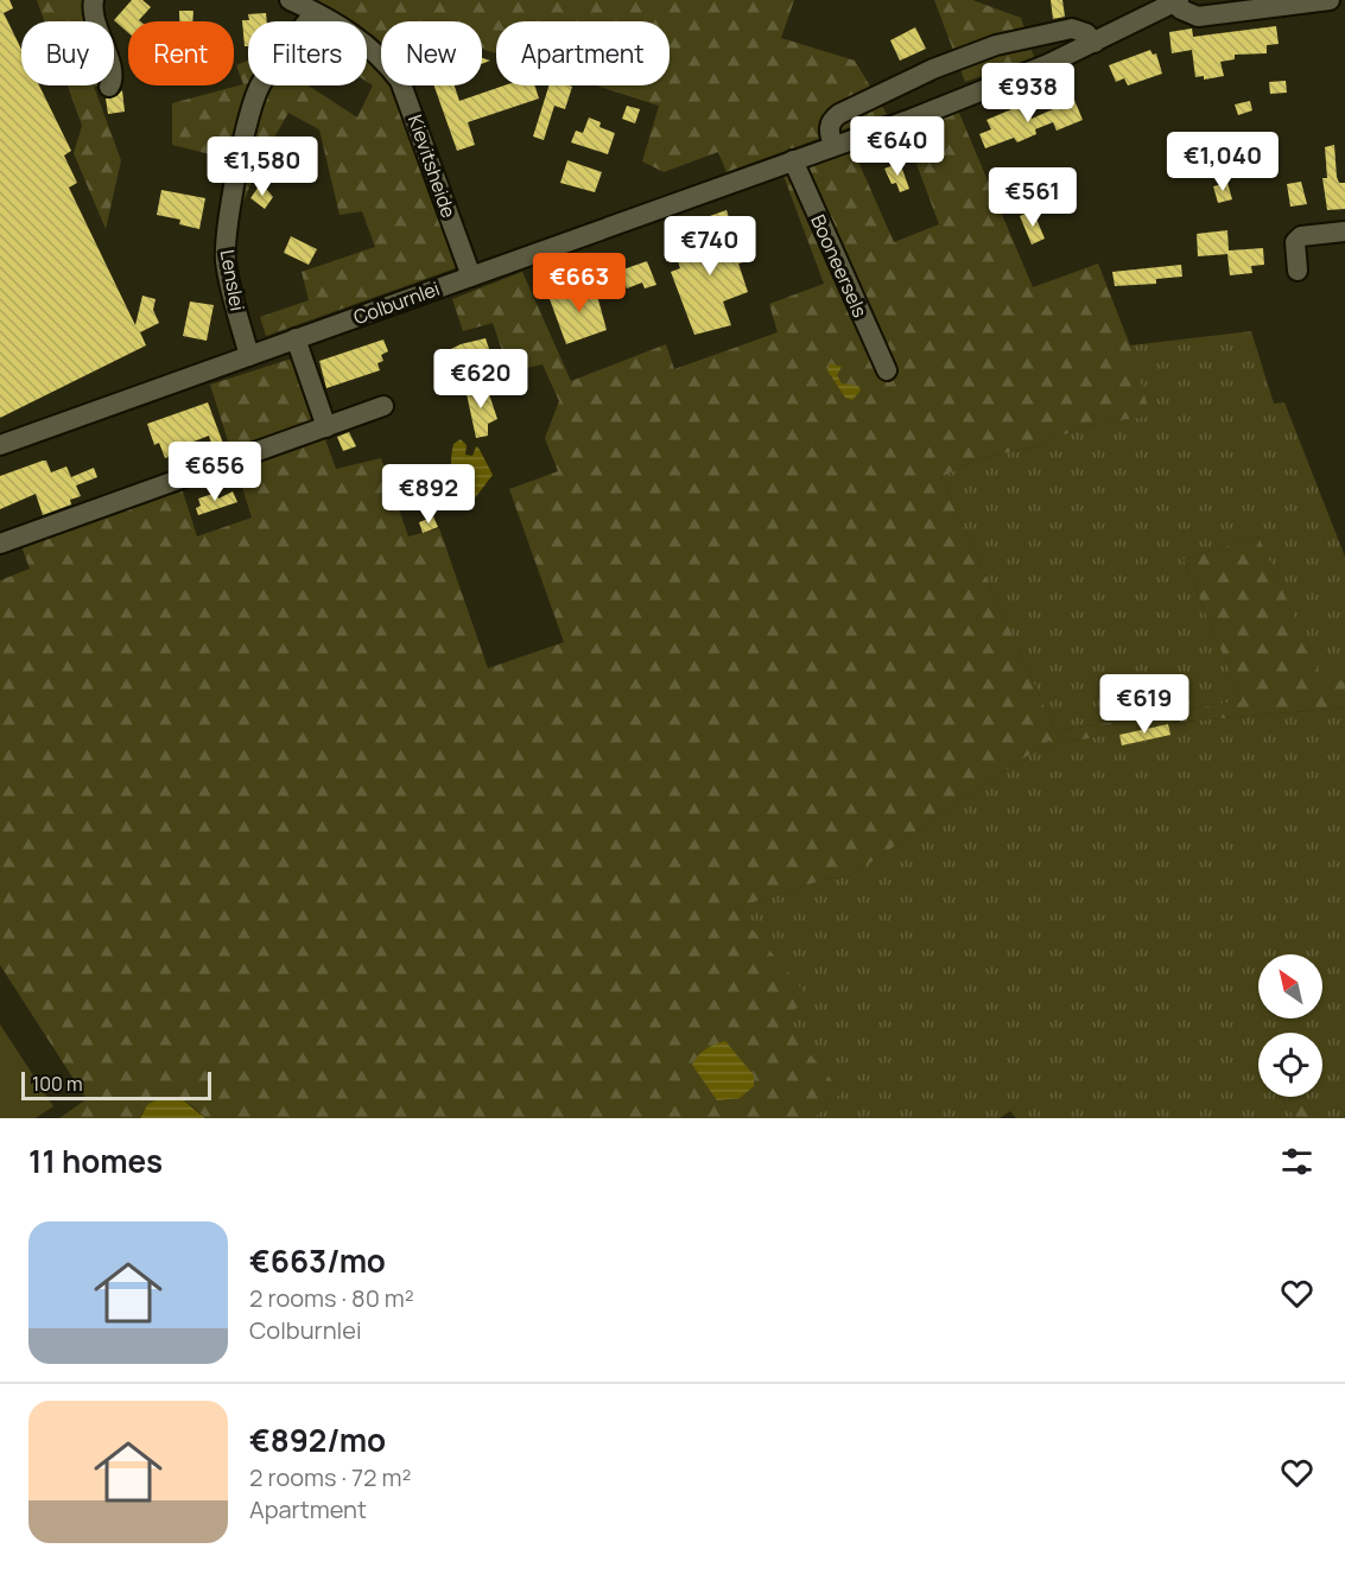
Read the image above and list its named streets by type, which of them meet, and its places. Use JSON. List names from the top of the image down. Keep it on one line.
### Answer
{"streets":{"street":["Kievitsheide","Booneersels","Lenslei","Colburnlei"]},"crossings":[["Kievitsheide","Lenslei"],["Kievitsheide","Colburnlei"],["Booneersels","Colburnlei"],["Lenslei","Colburnlei"]],"scale_bar":"100 m","north":"top left","page":{"chip":["Buy","Rent","Filters","New","Apartment"],"price":["€938","€640","€1,040","€1,580","€561","€740","€663","€620","€656","€892","€619"],"scale":"100 m","heading":"11 homes","list":[{"name":"€663/mo","note":"2 rooms · 80 m² · Colburnlei"},{"name":"€892/mo","note":"2 rooms · 72 m² · Apartment"}]}}
